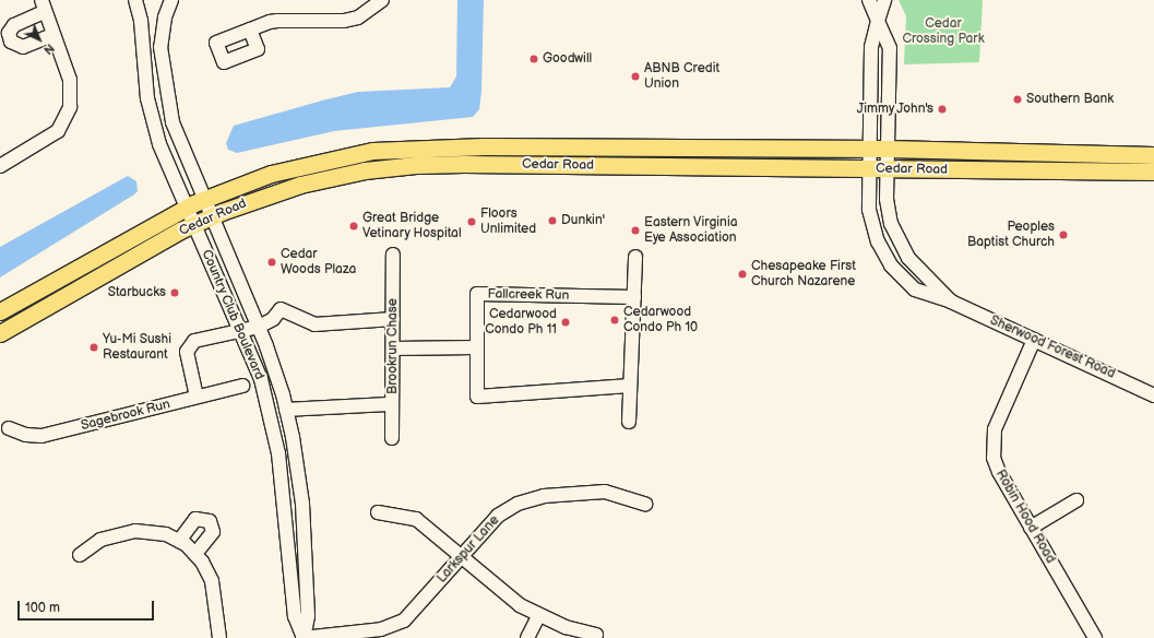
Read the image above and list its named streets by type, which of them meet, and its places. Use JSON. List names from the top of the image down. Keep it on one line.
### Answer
{"streets":{"main road":["Cedar Road"],"street":["Fallcreek Run","Country Club Boulevard","Brookrun Chase","Sherwood Forest Road","Sagebrook Run","Robin Hood Road","Larkspur Lane"]},"crossings":[["Cedar Road","Country Club Boulevard"],["Cedar Road","Sherwood Forest Road"],["Country Club Boulevard","Larkspur Lane"],["Sherwood Forest Road","Robin Hood Road"]],"parks":["Cedar Crossing Park"],"places":["Goodwill","ABNB Credit Union","Southern Bank","Jimmy John's","Dunkin'","Floors Unlimited","Great Bridge Vetinary Hospital","Eastern Virginia Eye Association","Peoples Baptist Church","Cedar Woods Plaza","Chesapeake First Church Nazarene","Starbucks","Cedarwood Condo Ph 10","Cedarwood Condo Ph 11","Yu-Mi Sushi Restaurant"],"scale_bar":"100 m","north":"bottom right"}
